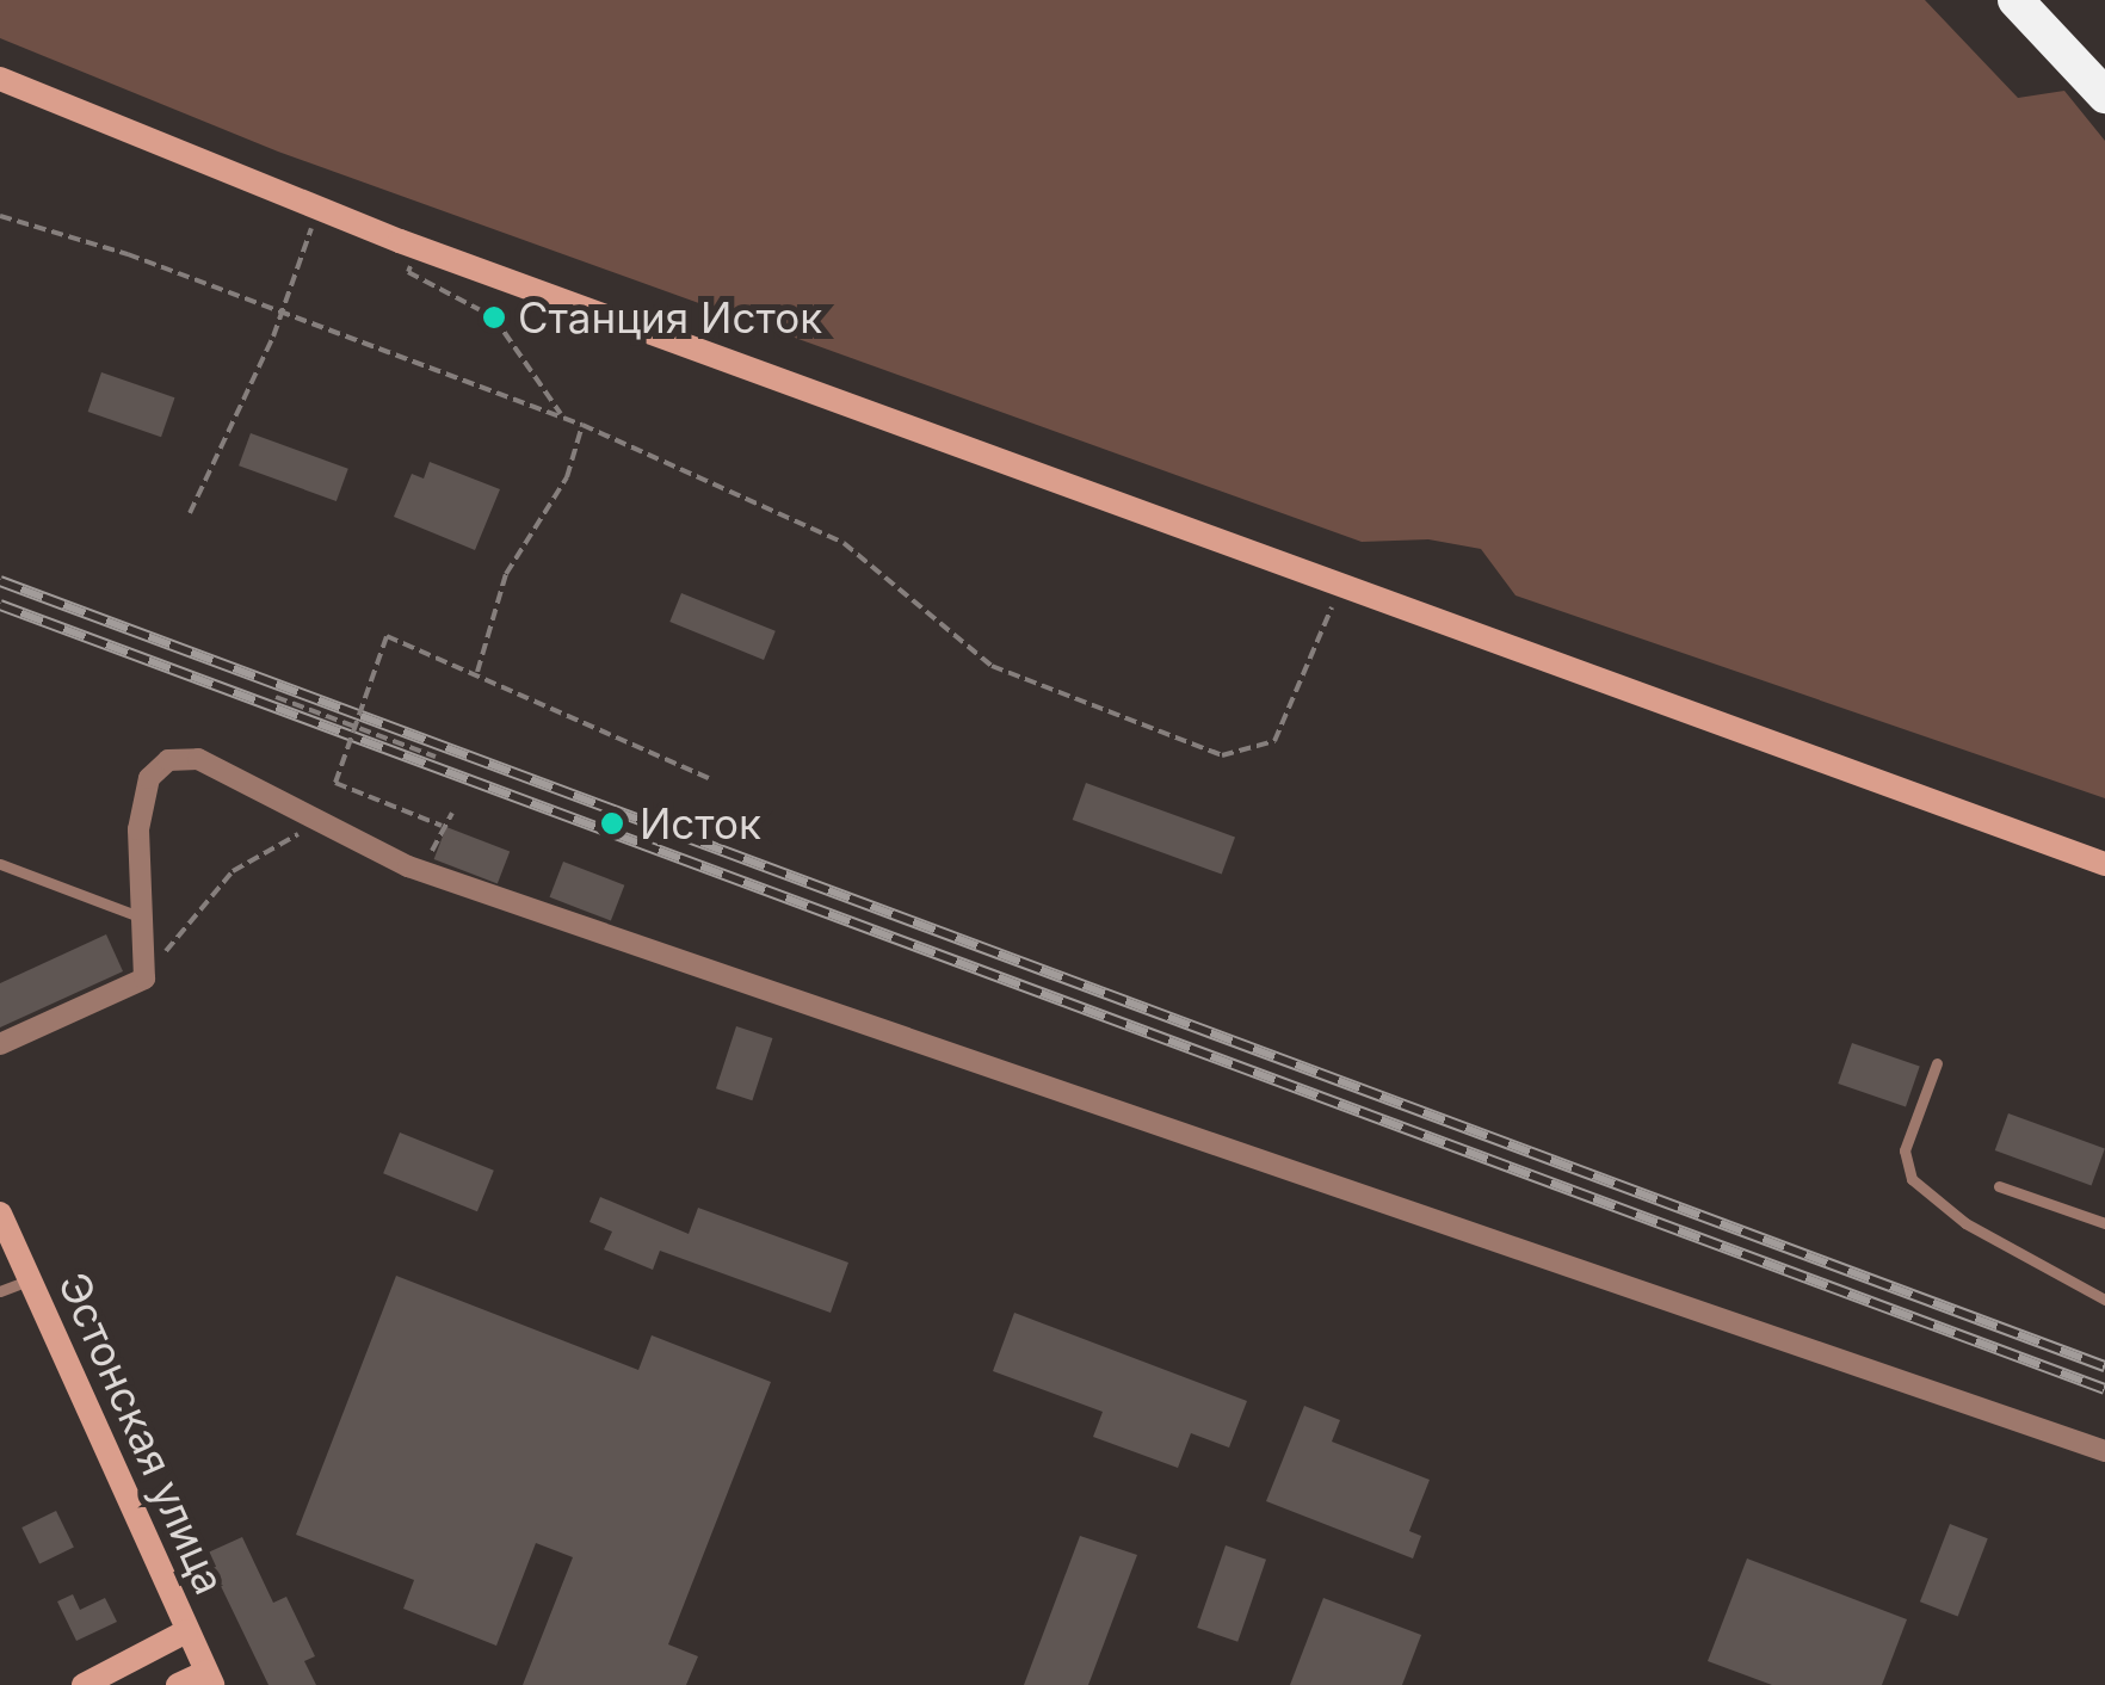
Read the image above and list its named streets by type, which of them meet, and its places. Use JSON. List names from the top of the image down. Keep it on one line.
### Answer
{"streets":{"main road":["Эстонская улица"]},"places":["Станция Исток","Исток"]}
